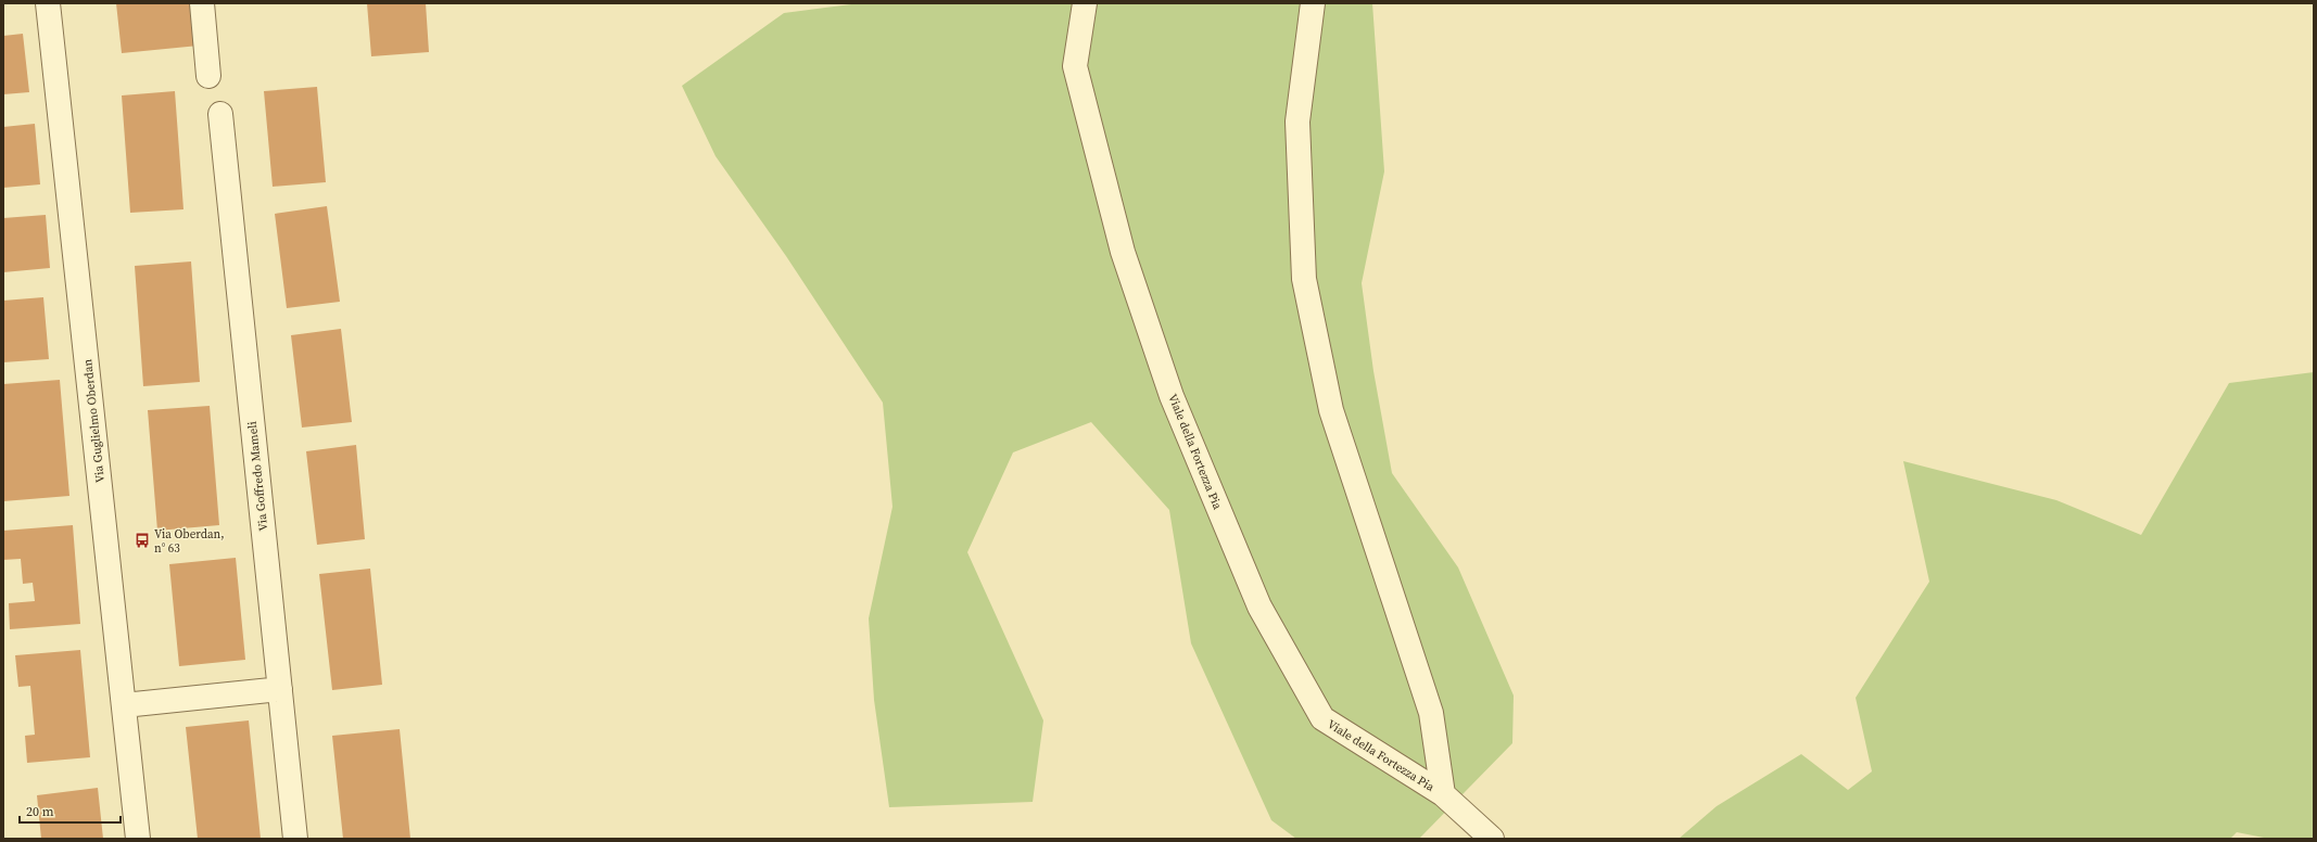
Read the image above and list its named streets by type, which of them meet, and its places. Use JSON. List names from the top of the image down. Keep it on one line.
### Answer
{"streets":{"street":["Via Guglielmo Oberdan","Viale della Fortezza Pia","Via Goffredo Mameli"]},"places":{"bus stop":["Via Oberdan, n° 63"]},"scale_bar":"20 m"}
